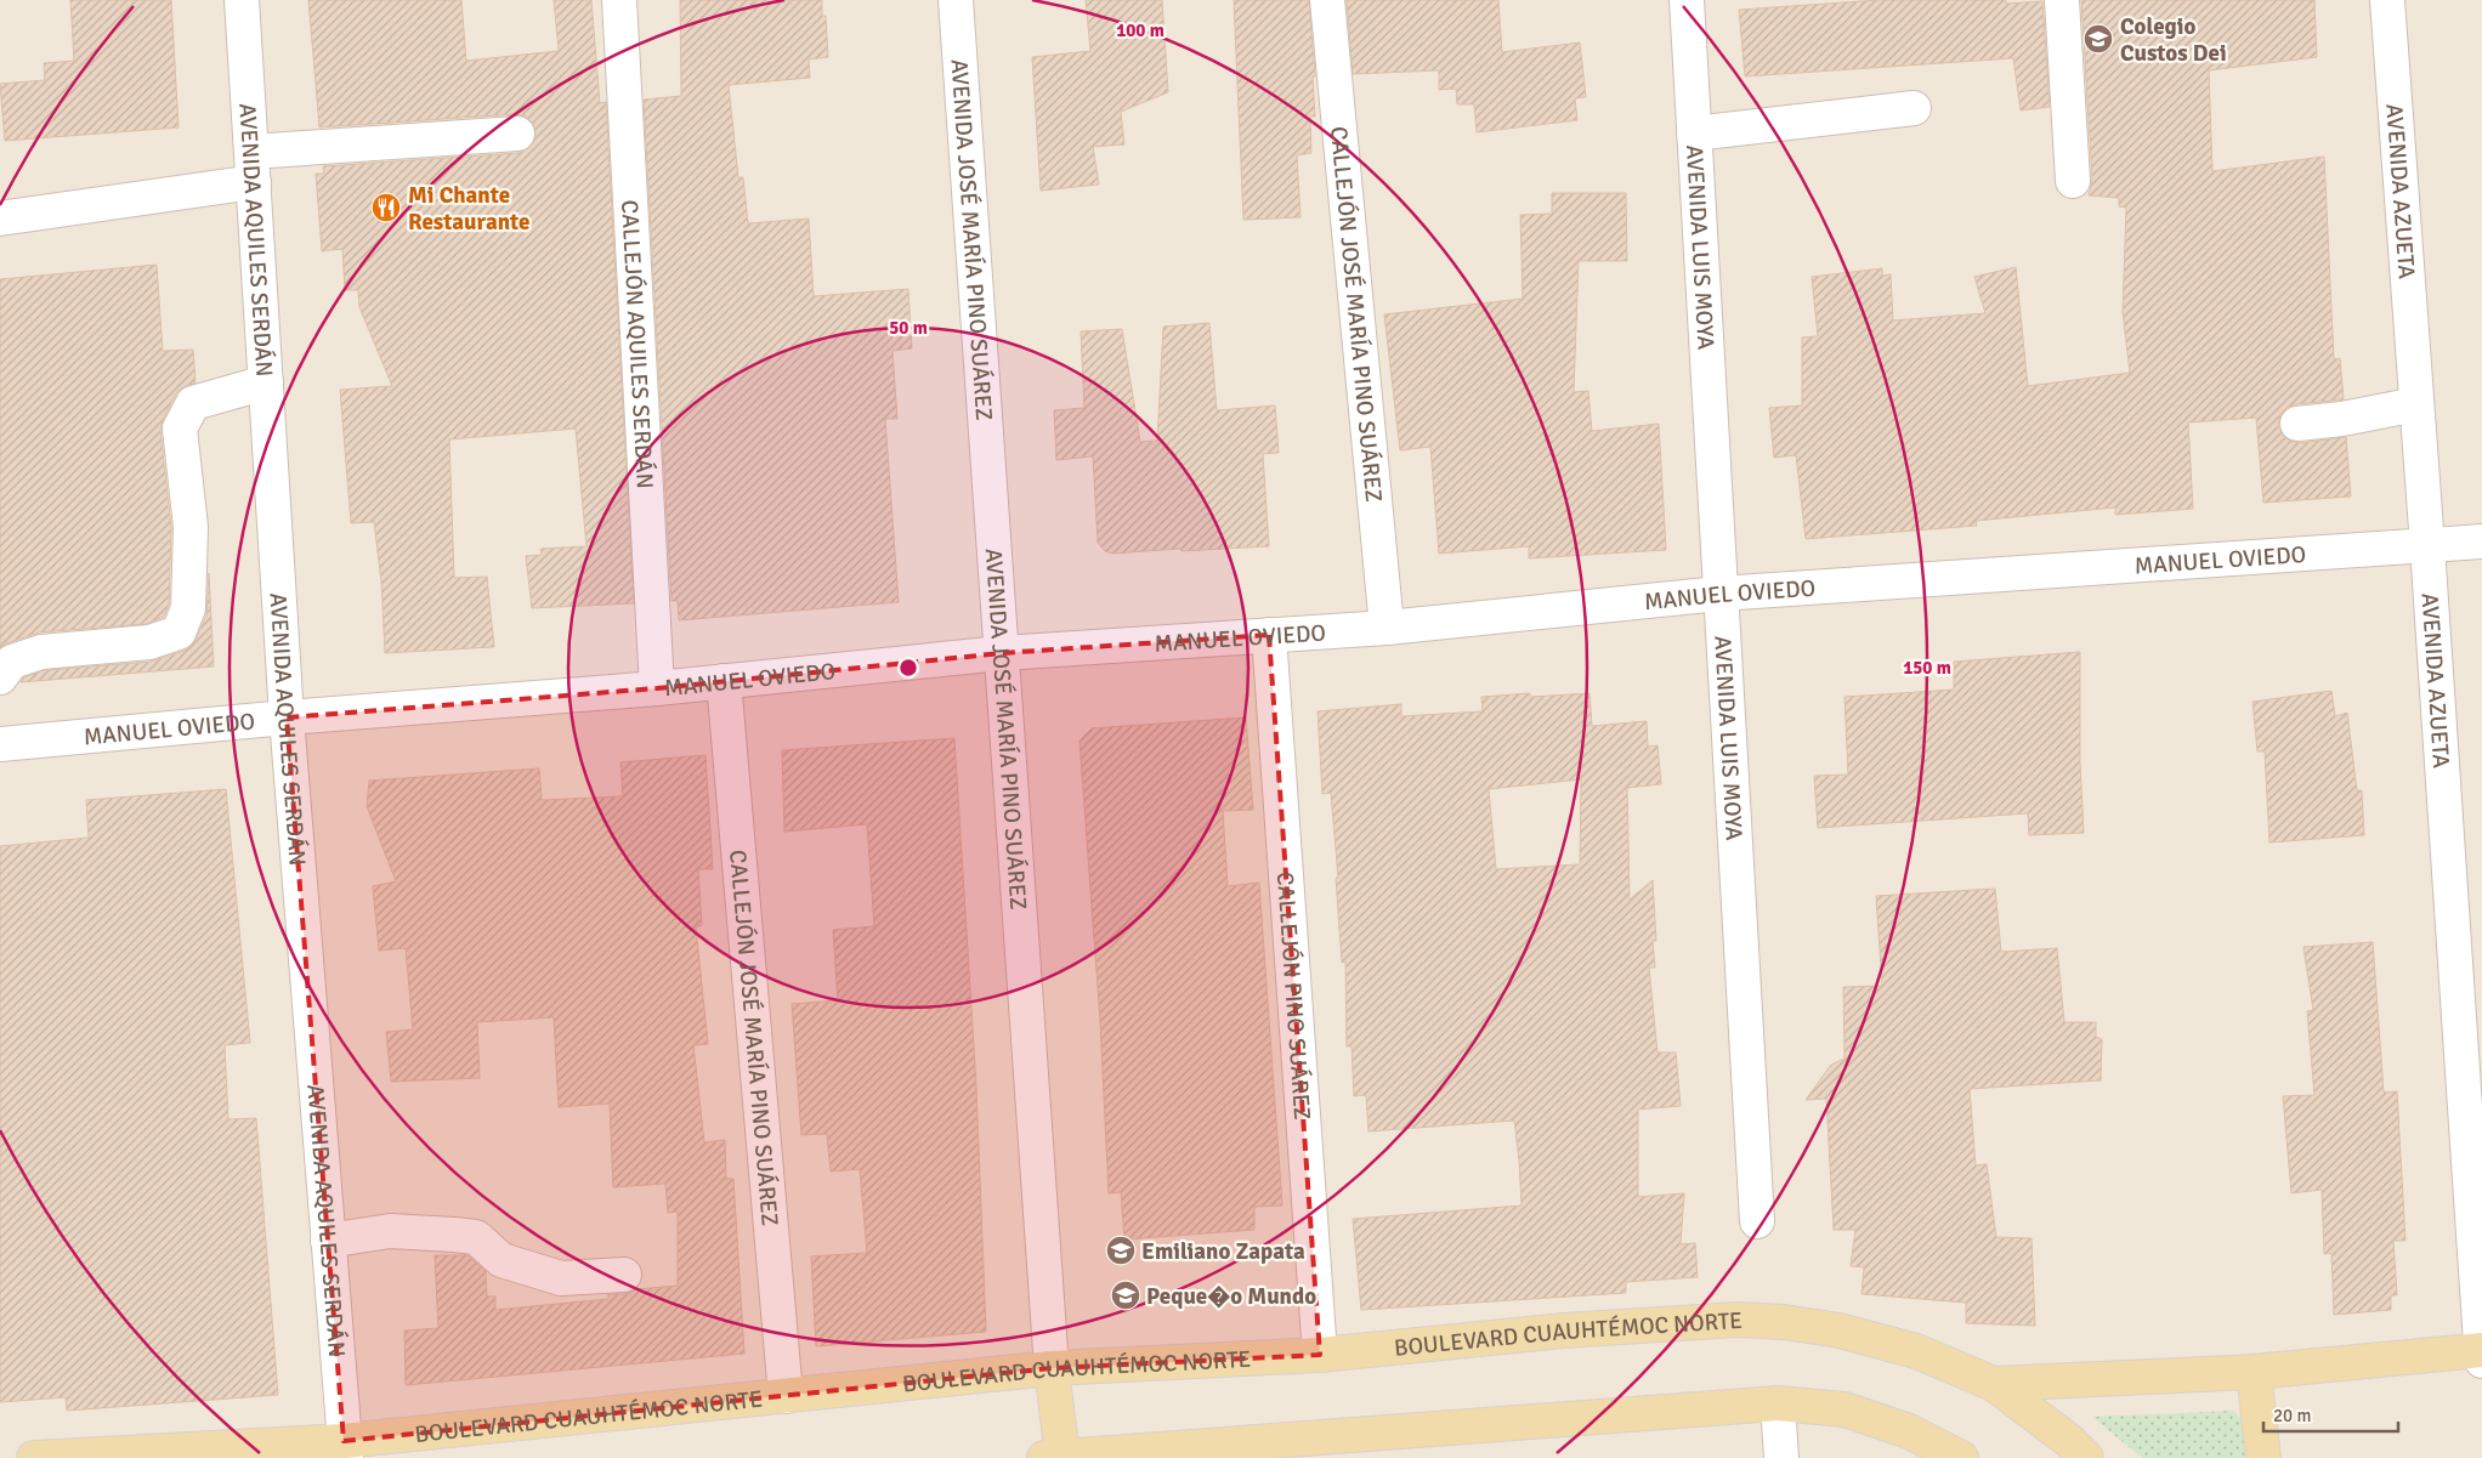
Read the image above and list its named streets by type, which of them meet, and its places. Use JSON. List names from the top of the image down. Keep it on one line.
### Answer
{"streets":{"main road":["AVENIDA JOSÉ MARÍA PINO SUÁREZ","BOULEVARD CUAUHTÉMOC NORTE"],"street":["AVENIDA AZUETA","AVENIDA AQUILES SERDÁN","AVENIDA LUIS MOYA","CALLEJÓN JOSÉ MARÍA PINO SUÁREZ","CALLEJÓN AQUILES SERDÁN","MANUEL OVIEDO","CALLEJÓN PINO SUÁREZ"]},"crossings":[["AVENIDA AZUETA","MANUEL OVIEDO"],["AVENIDA AQUILES SERDÁN","MANUEL OVIEDO"],["AVENIDA AQUILES SERDÁN","BOULEVARD CUAUHTÉMOC NORTE"],["AVENIDA JOSÉ MARÍA PINO SUÁREZ","MANUEL OVIEDO"],["AVENIDA JOSÉ MARÍA PINO SUÁREZ","BOULEVARD CUAUHTÉMOC NORTE"],["AVENIDA LUIS MOYA","MANUEL OVIEDO"],["CALLEJÓN JOSÉ MARÍA PINO SUÁREZ","MANUEL OVIEDO"],["CALLEJÓN JOSÉ MARÍA PINO SUÁREZ","BOULEVARD CUAUHTÉMOC NORTE"],["CALLEJÓN AQUILES SERDÁN","MANUEL OVIEDO"],["MANUEL OVIEDO","CALLEJÓN PINO SUÁREZ"],["CALLEJÓN PINO SUÁREZ","BOULEVARD CUAUHTÉMOC NORTE"]],"places":{"school or university":["Colegio Custos Dei","Emiliano Zapata","Peque�o Mundo"],"restaurant":["Mi Chante Restaurante"]},"scale_bar":"20 m","rings":["100 m","50 m","150 m"]}
